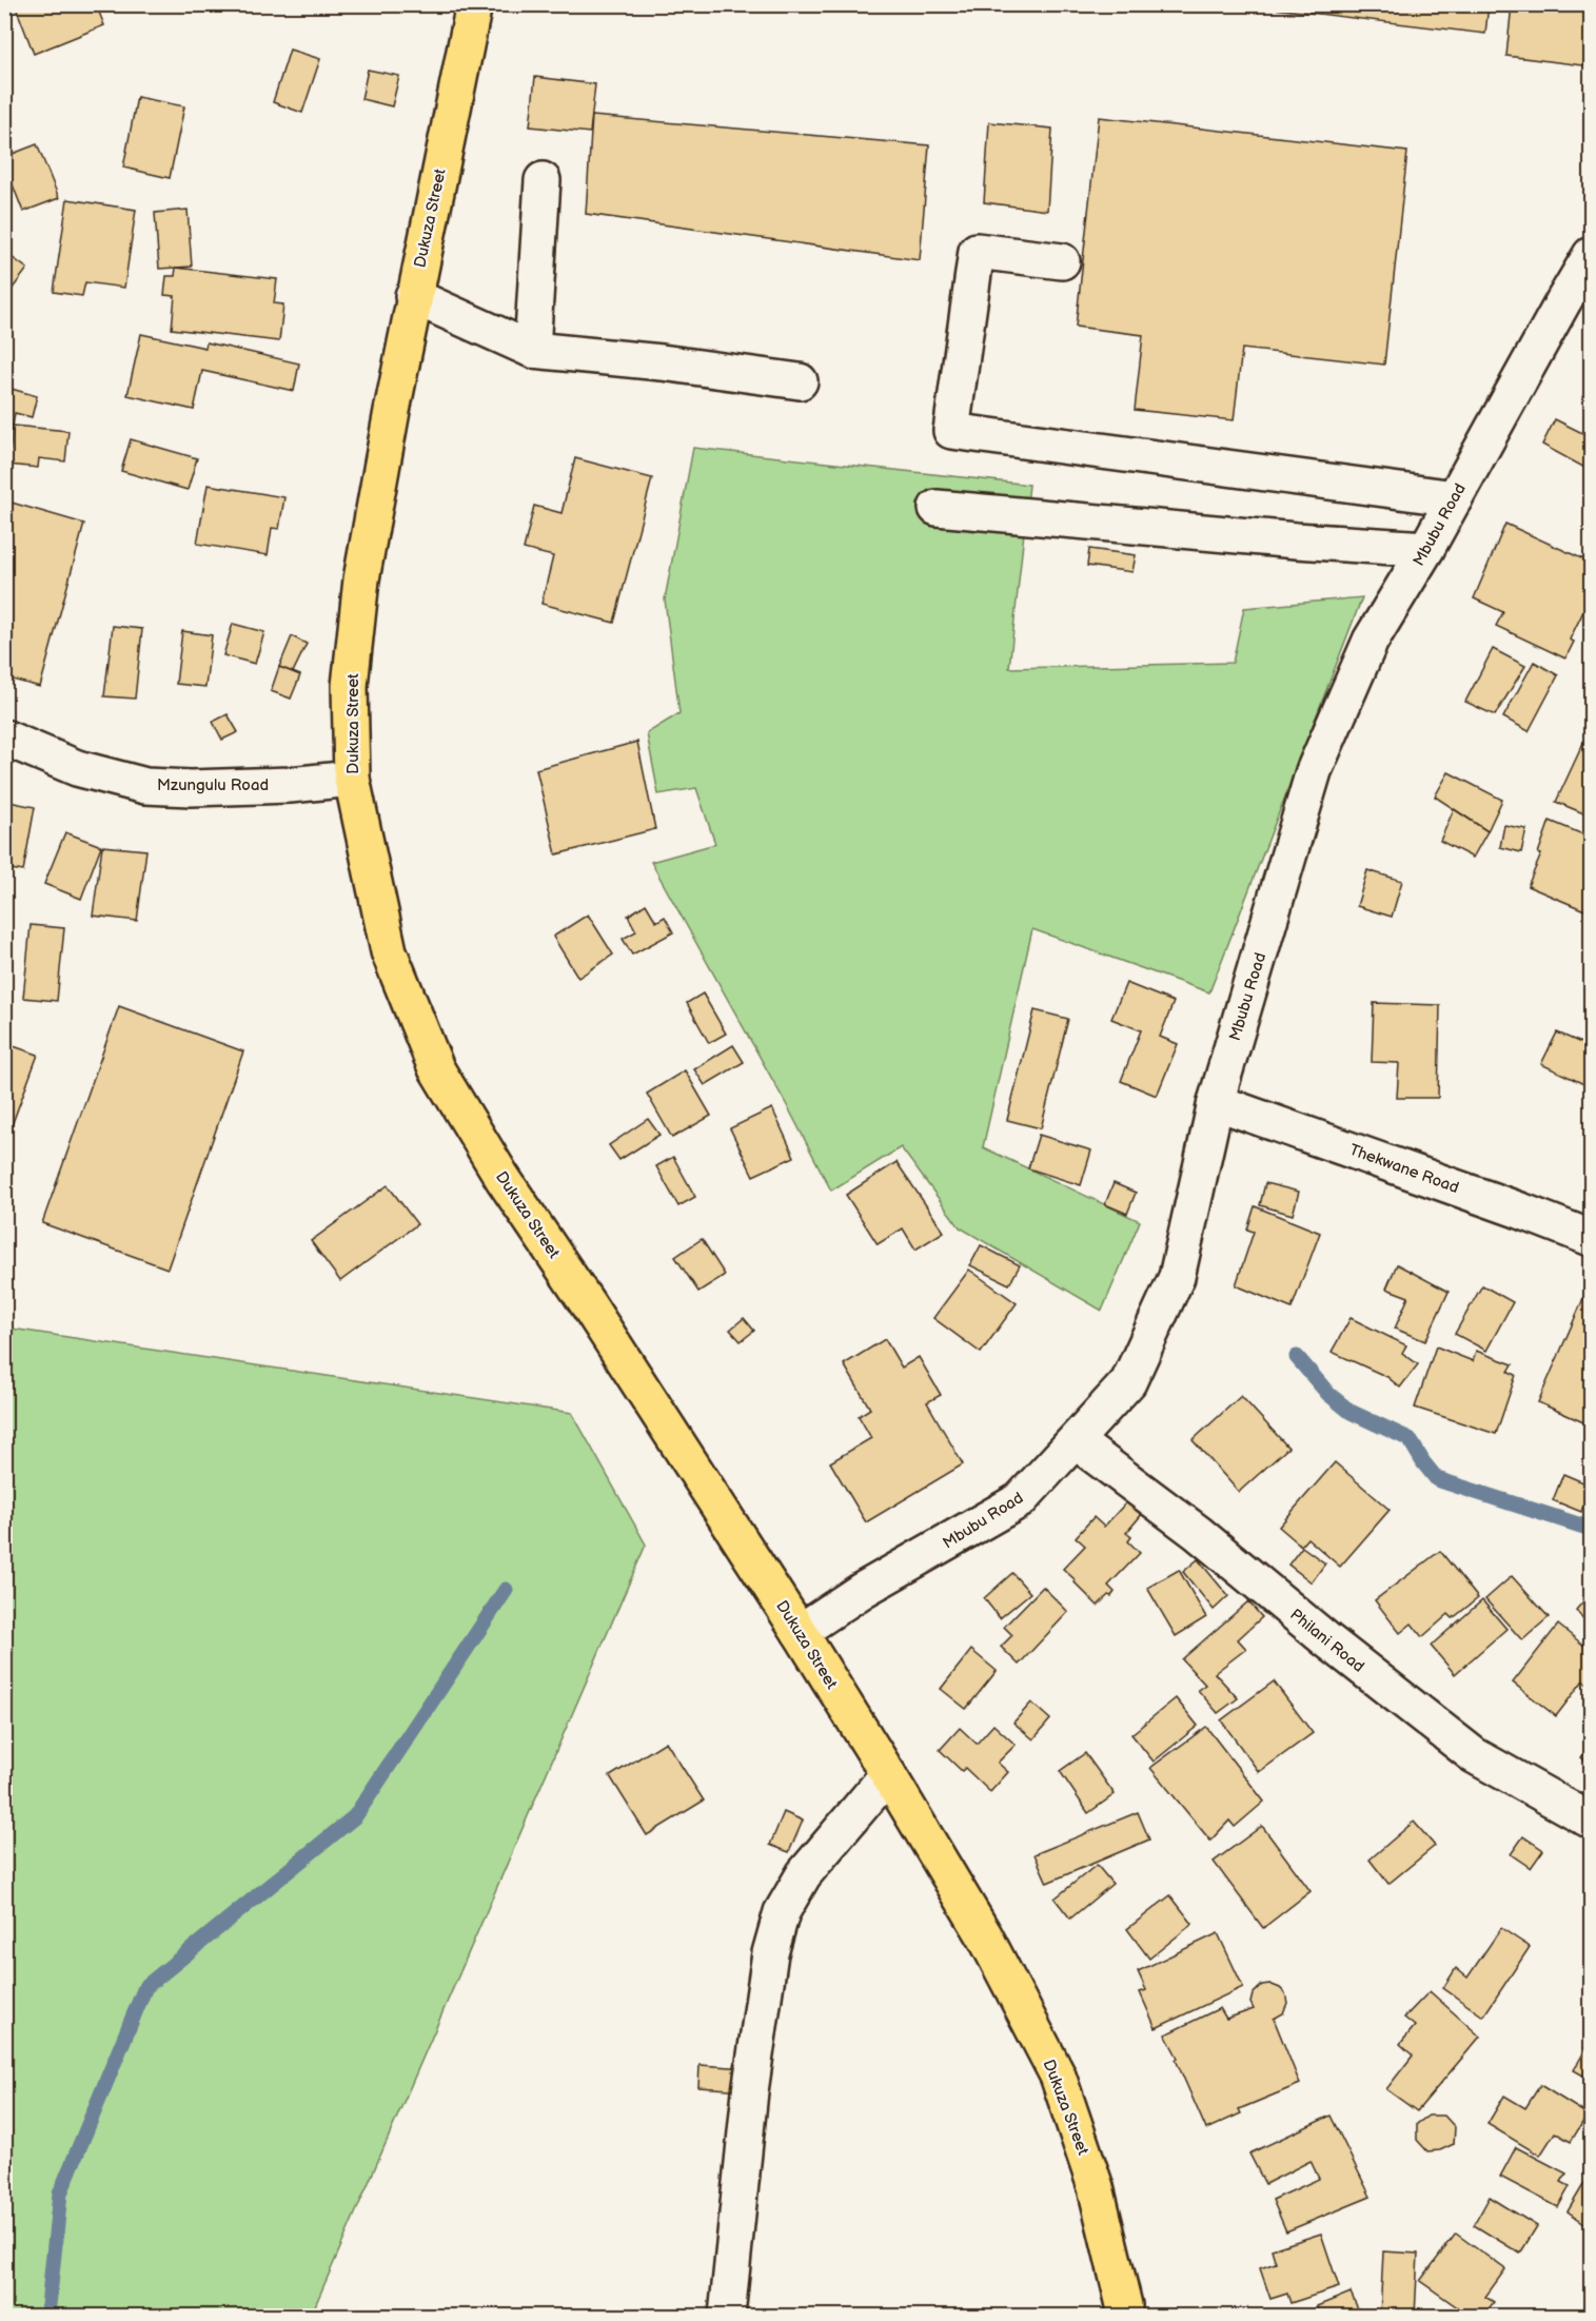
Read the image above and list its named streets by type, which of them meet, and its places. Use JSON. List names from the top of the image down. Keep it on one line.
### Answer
{"streets":{"main road":["Dukuza Street"],"street":["Mbubu Road","Mzungulu Road","Thekwane Road","Philani Road"]},"crossings":[["Dukuza Street","Mbubu Road"],["Dukuza Street","Mzungulu Road"],["Mbubu Road","Thekwane Road"],["Mbubu Road","Philani Road"]]}
